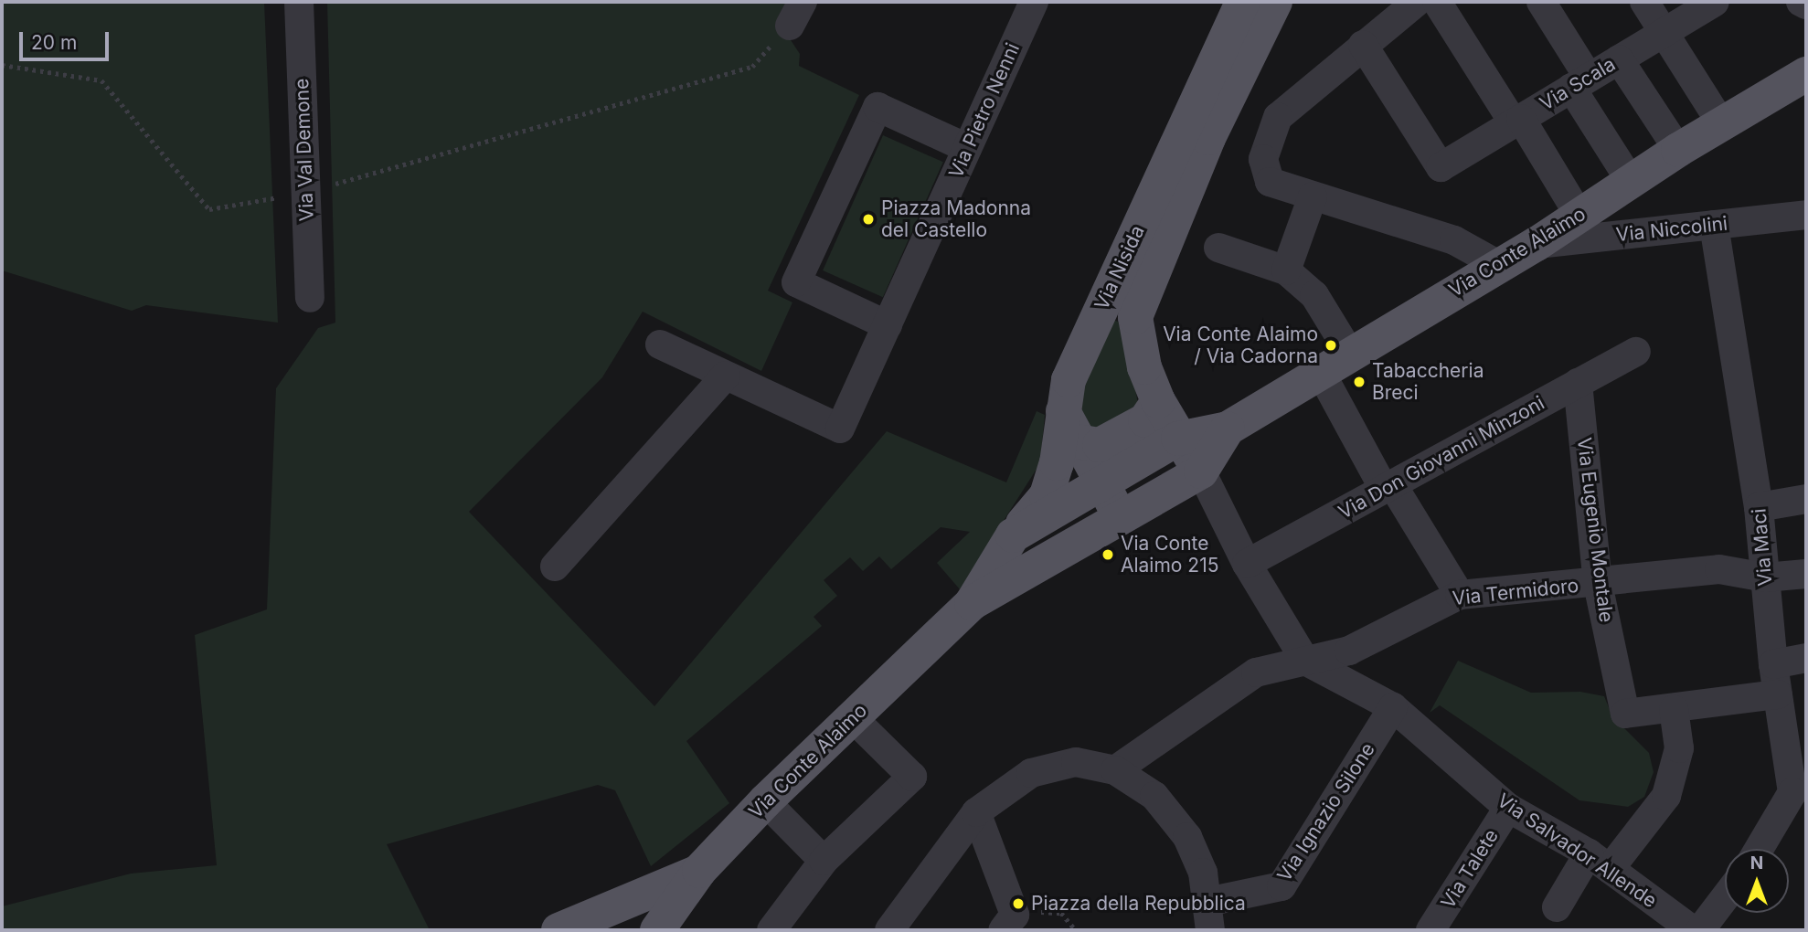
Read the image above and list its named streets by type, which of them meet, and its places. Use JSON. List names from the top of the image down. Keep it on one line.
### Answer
{"streets":{"main road":["Via Conte Alaimo","Via Nisida"],"street":["Via Scala","Via Pietro Nenni","Via Val Demone","Via Niccolini","Via Don Giovanni Minzoni","Via Eugenio Montale","Via Maci","Via Termidoro","Via Ignazio Silone","Via Salvador Allende","Via Talete"]},"crossings":[["Via Niccolini","Via Conte Alaimo"],["Via Niccolini","Via Maci"],["Via Conte Alaimo","Via Nisida"],["Via Don Giovanni Minzoni","Via Eugenio Montale"],["Via Eugenio Montale","Via Termidoro"],["Via Maci","Via Termidoro"],["Via Termidoro","Via Salvador Allende"],["Via Ignazio Silone","Via Salvador Allende"],["Via Salvador Allende","Via Talete"]],"places":["Piazza Madonna del Castello","Via Conte Alaimo / Via Cadorna","Tabaccheria Breci","Via Conte Alaimo 215","Piazza della Repubblica"],"scale_bar":"20 m","north":"top"}
